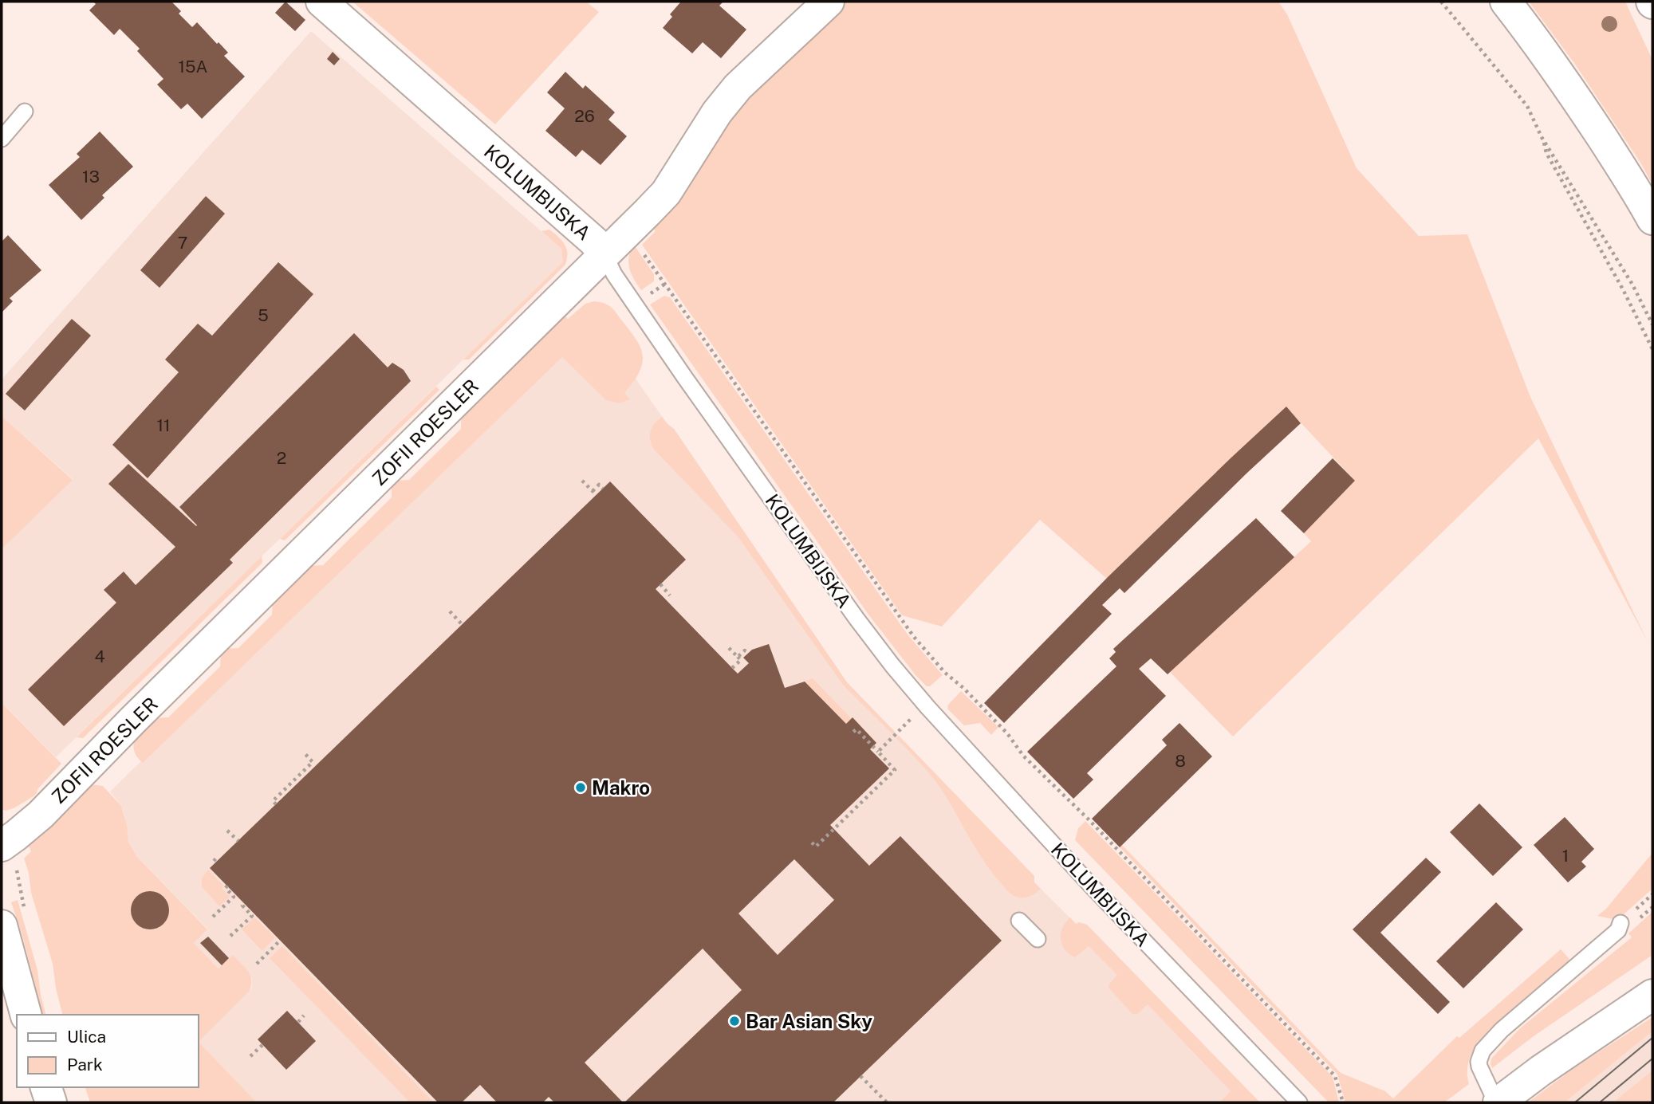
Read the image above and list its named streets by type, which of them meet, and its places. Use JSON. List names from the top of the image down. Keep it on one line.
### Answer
{"streets":{"main road":["KOLUMBIJSKA","ZOFII ROESLER"]},"crossings":[["KOLUMBIJSKA","ZOFII ROESLER"]],"places":["Makro","Bar Asian Sky"],"house_numbers":["15A","26","13","7","5","11","2","4","8","1"],"legend":["Ulica","Park"]}
